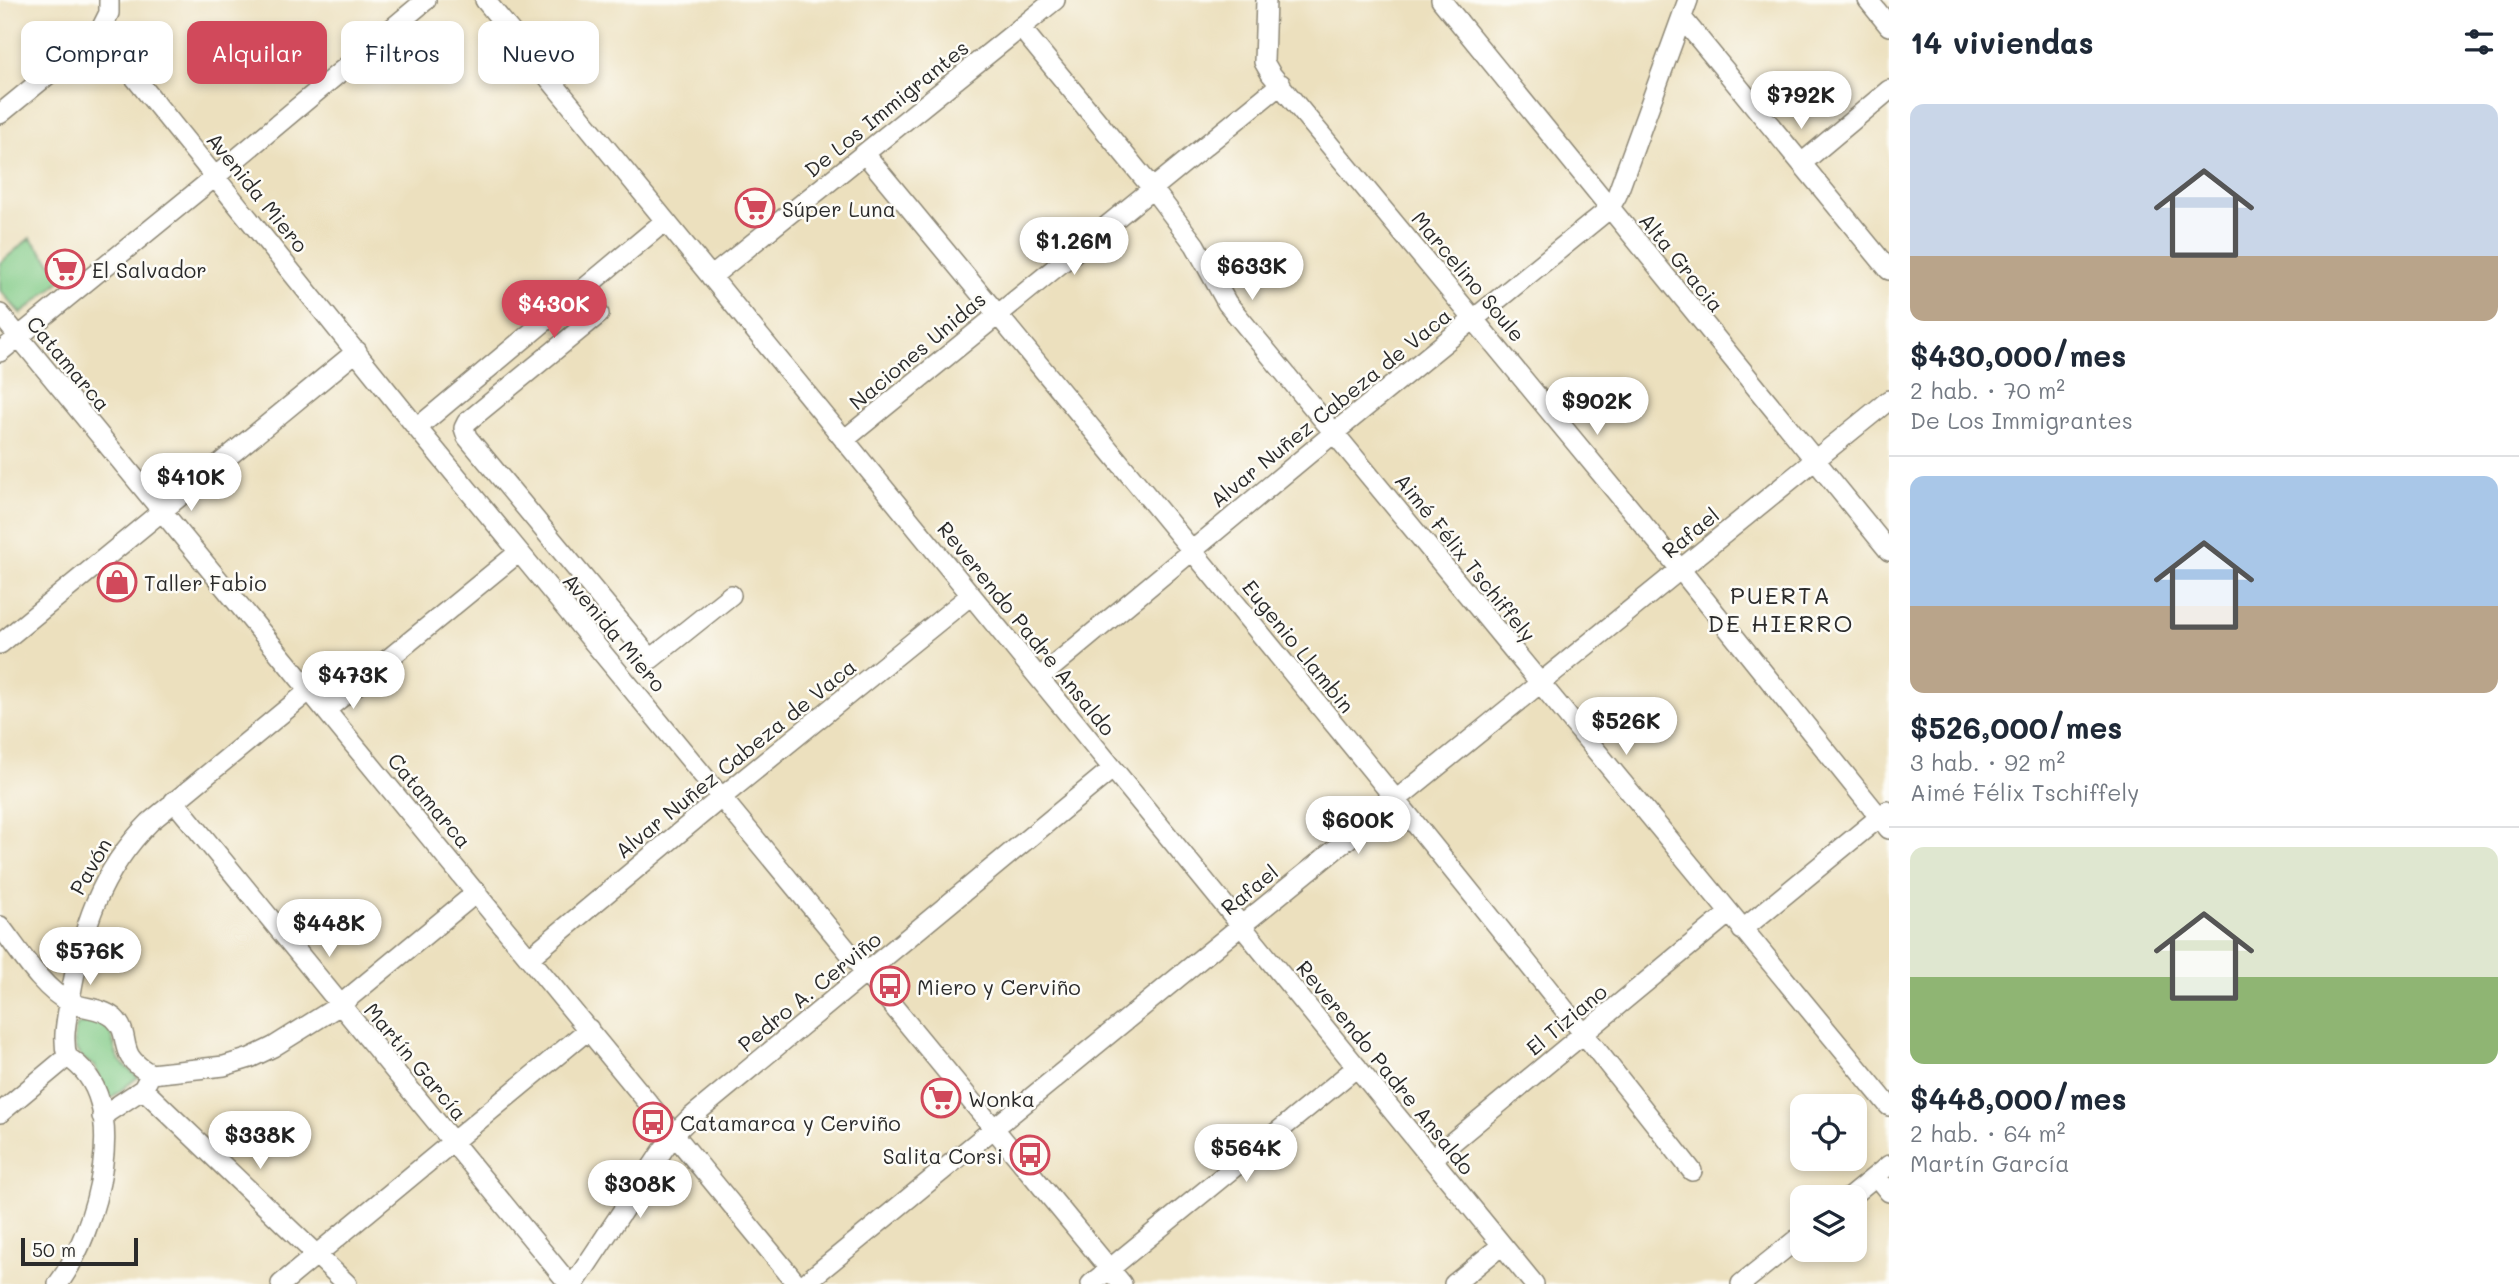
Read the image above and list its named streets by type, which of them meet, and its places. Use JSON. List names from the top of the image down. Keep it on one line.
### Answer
{"streets":{"street":["De Los Immigrantes","Avenida Miero","Alta Gracia","Marcelino Soule","Naciones Unidas","Catamarca","Alvar Nuñez Cabeza de Vaca","Rafael","Aimé Félix Tschiffely","Reverendo Padre Ansaldo","Eugenio Llambin","Pavón","Pedro A. Cerviño","El Tiziano","Martín García"]},"crossings":[["De Los Immigrantes","Aimé Félix Tschiffely"],["De Los Immigrantes","Reverendo Padre Ansaldo"],["De Los Immigrantes","Eugenio Llambin"],["Avenida Miero","Alvar Nuñez Cabeza de Vaca"],["Avenida Miero","Rafael"],["Avenida Miero","Pedro A. Cerviño"],["Alta Gracia","Alvar Nuñez Cabeza de Vaca"],["Alta Gracia","Rafael"],["Marcelino Soule","Naciones Unidas"],["Marcelino Soule","Alvar Nuñez Cabeza de Vaca"],["Marcelino Soule","Rafael"],["Naciones Unidas","Aimé Félix Tschiffely"],["Naciones Unidas","Reverendo Padre Ansaldo"],["Naciones Unidas","Eugenio Llambin"],["Catamarca","Alvar Nuñez Cabeza de Vaca"],["Catamarca","Pavón"],["Catamarca","Pedro A. Cerviño"],["Alvar Nuñez Cabeza de Vaca","Aimé Félix Tschiffely"],["Alvar Nuñez Cabeza de Vaca","Reverendo Padre Ansaldo"],["Alvar Nuñez Cabeza de Vaca","Eugenio Llambin"],["Rafael","Aimé Félix Tschiffely"],["Rafael","Reverendo Padre Ansaldo"],["Rafael","Eugenio Llambin"],["Aimé Félix Tschiffely","El Tiziano"],["Reverendo Padre Ansaldo","Pedro A. Cerviño"],["Reverendo Padre Ansaldo","El Tiziano"],["Eugenio Llambin","El Tiziano"],["Pavón","Martín García"],["Pedro A. Cerviño","Martín García"]],"districts":["PUERTA DE HIERRO"],"places":{"supermarket":["Súper Luna","El Salvador","Wonka"],"shop":["Taller Fabio"],"bus stop":["Miero y Cerviño","Catamarca y Cerviño","Salita Corsi"]},"scale_bar":"50 m","page":{"heading":"14 viviendas","chip":["Comprar","Alquilar","Filtros","Nuevo"],"price":["$792K","$1.26M","$633K","$430K","$902K","$410K","$473K","$526K","$600K","$448K","$576K","$338K","$564K","$308K"],"list":[{"name":"$430,000/mes","note":"2 hab. · 70 m² · De Los Immigrantes"},{"name":"$526,000/mes","note":"3 hab. · 92 m² · Aimé Félix Tschiffely"},{"name":"$448,000/mes","note":"2 hab. · 64 m² · Martín García"}],"scale":"50 m"}}
